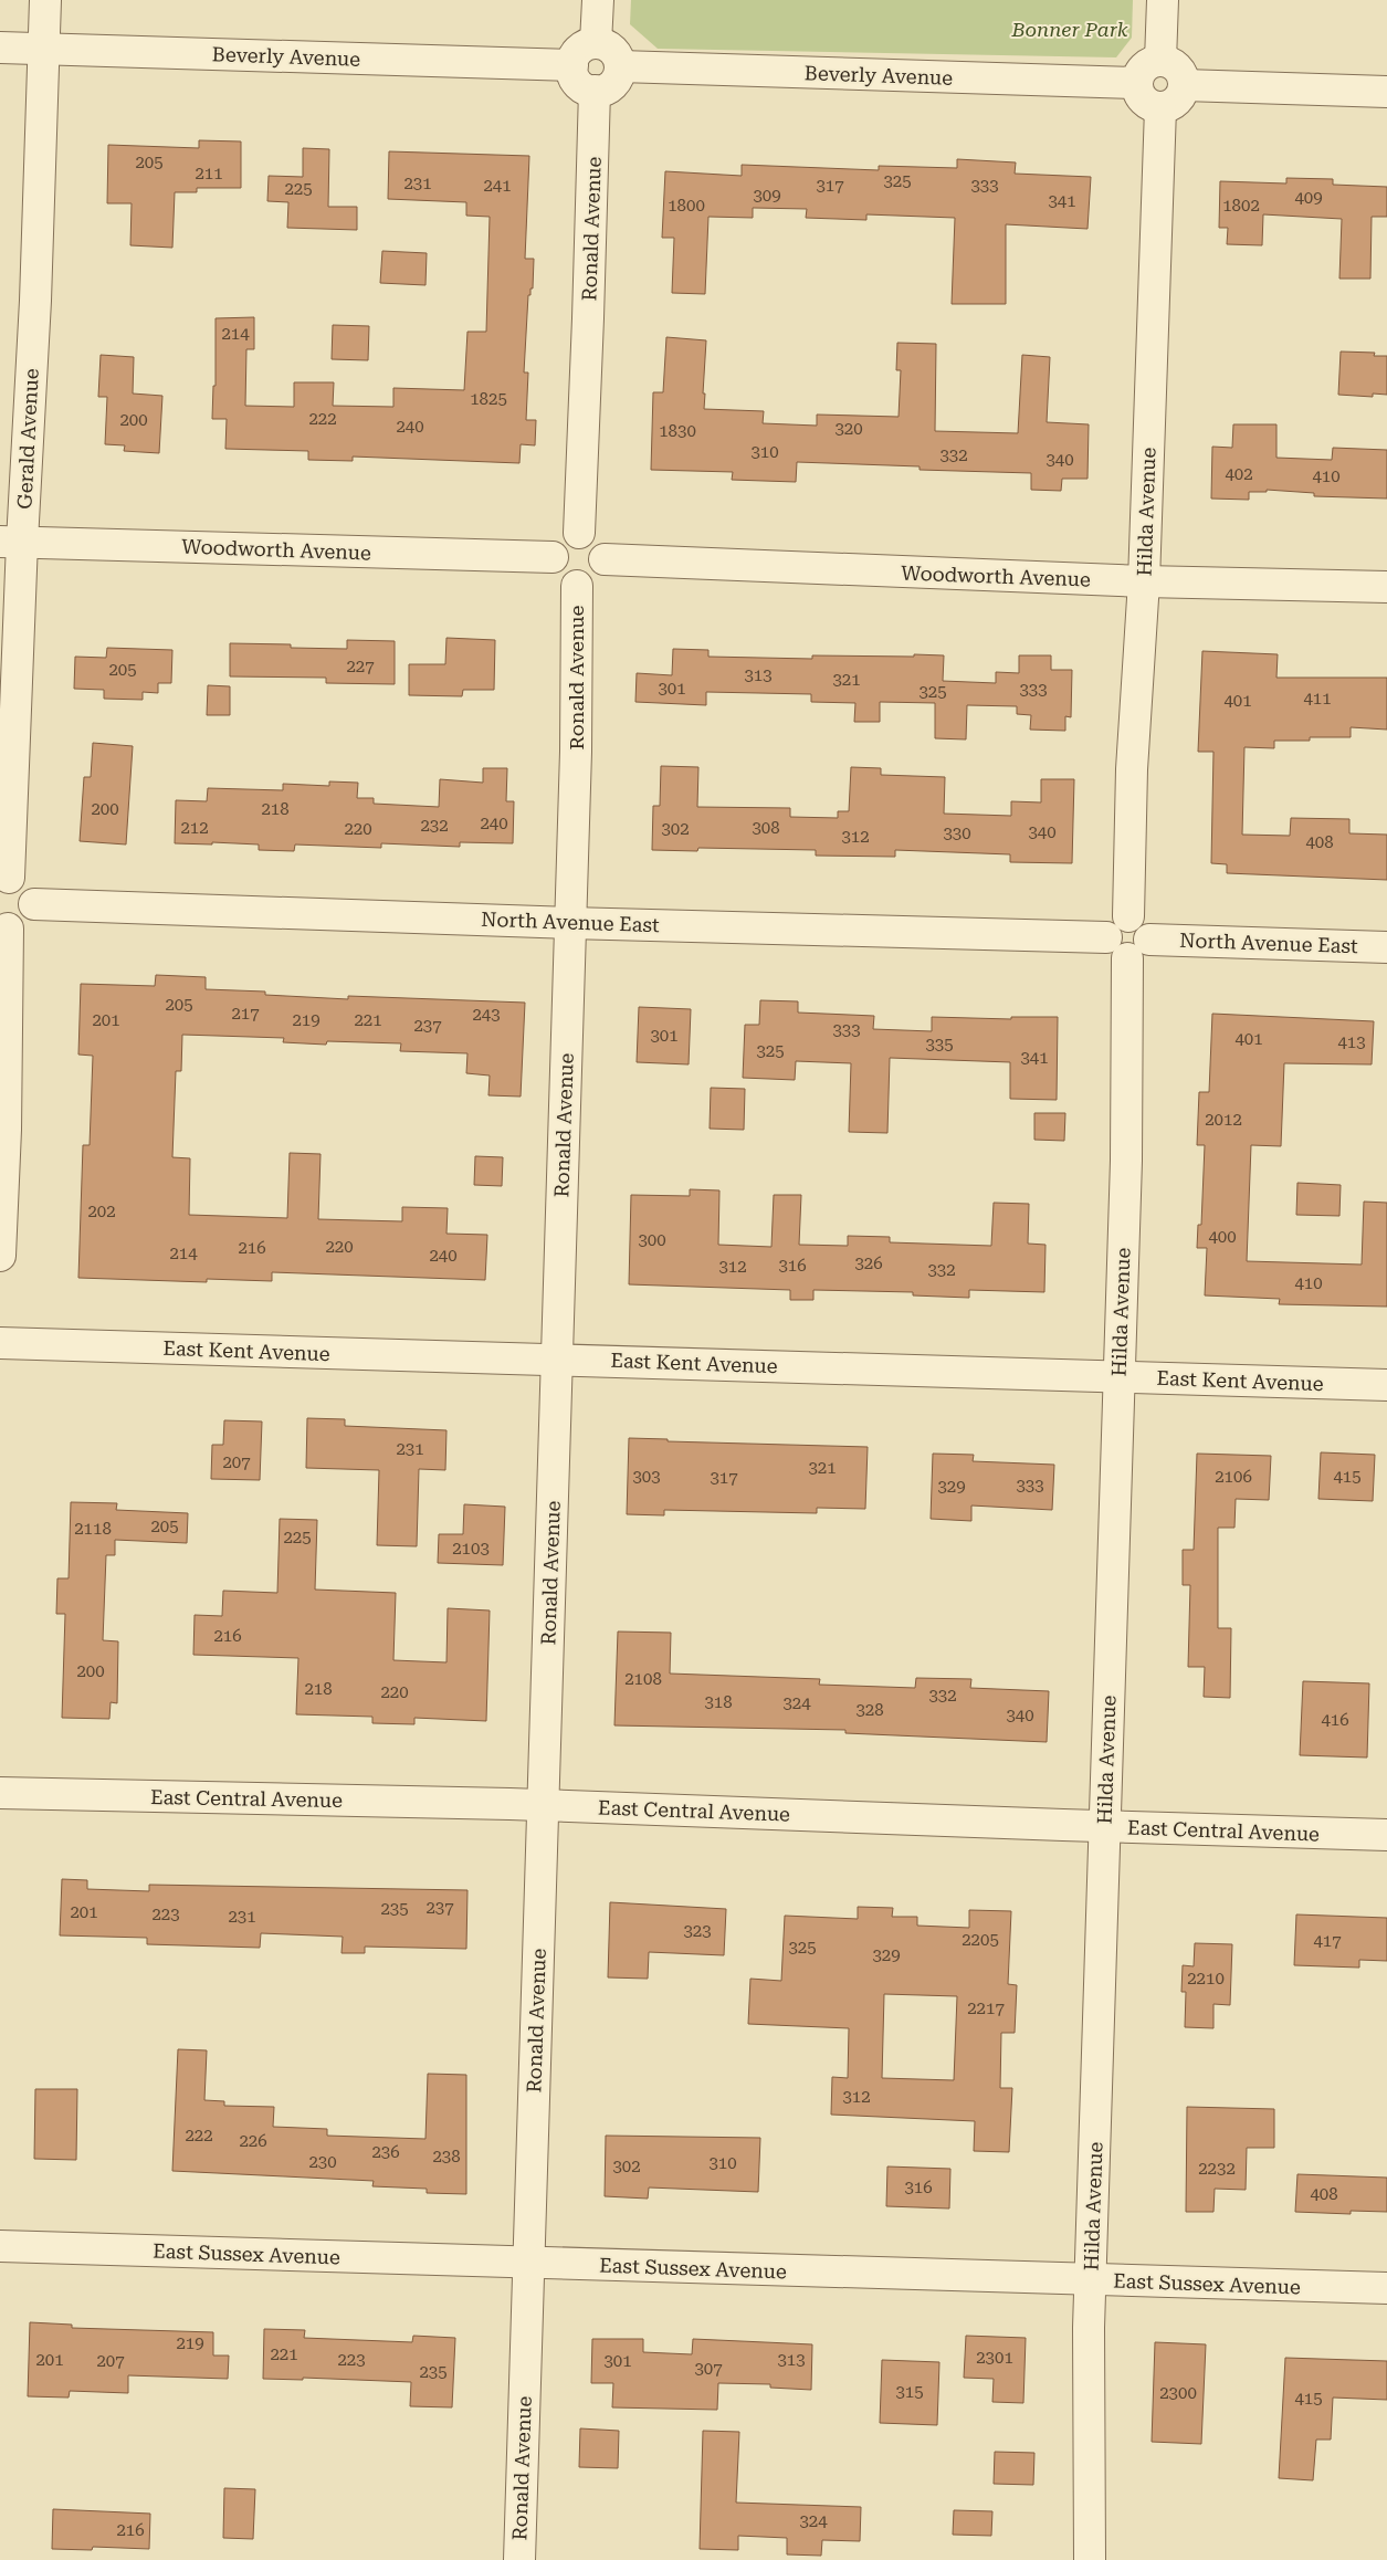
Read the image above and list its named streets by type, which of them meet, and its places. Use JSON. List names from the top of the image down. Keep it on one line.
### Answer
{"streets":{"street":["Beverly Avenue","Ronald Avenue","Gerald Avenue","Hilda Avenue","Woodworth Avenue","North Avenue East","East Kent Avenue","East Central Avenue","East Sussex Avenue"]},"crossings":[["Beverly Avenue","Ronald Avenue"],["Beverly Avenue","Gerald Avenue"],["Beverly Avenue","Hilda Avenue"],["Ronald Avenue","Woodworth Avenue"],["Ronald Avenue","North Avenue East"],["Ronald Avenue","East Kent Avenue"],["Ronald Avenue","East Central Avenue"],["Ronald Avenue","East Sussex Avenue"],["Gerald Avenue","Woodworth Avenue"],["Hilda Avenue","Woodworth Avenue"],["Hilda Avenue","North Avenue East"],["Hilda Avenue","East Kent Avenue"],["Hilda Avenue","East Central Avenue"],["Hilda Avenue","East Sussex Avenue"]],"parks":["Bonner Park"],"house_numbers":["205","211","325","231","241","317","333","225","309","409","341","1800","1802","214","1825","222","200","240","320","1830","310","332","340","402","410","227","205","313","321","301","333","325","411","401","200","218","240","232","212","308","220","302","340","330","312","408","205","217","243","201","219","221","237","333","301","401","413","335","325","341","2012","202","400","300","220","216","214","240","326","316","312","332","410","231","207","321","303","2106","415","317","333","329","205","2118","225","2103","216","200","2108","218","220","332","318","324","328","340","416","237","235","201","223","231","323","2205","417","325","329","2210","2217","312","222","226","236","238","230","310","302","2232","316","408","219","221","2301","201","223","313","207","301","307","235","315","2300","415","324","216"]}
